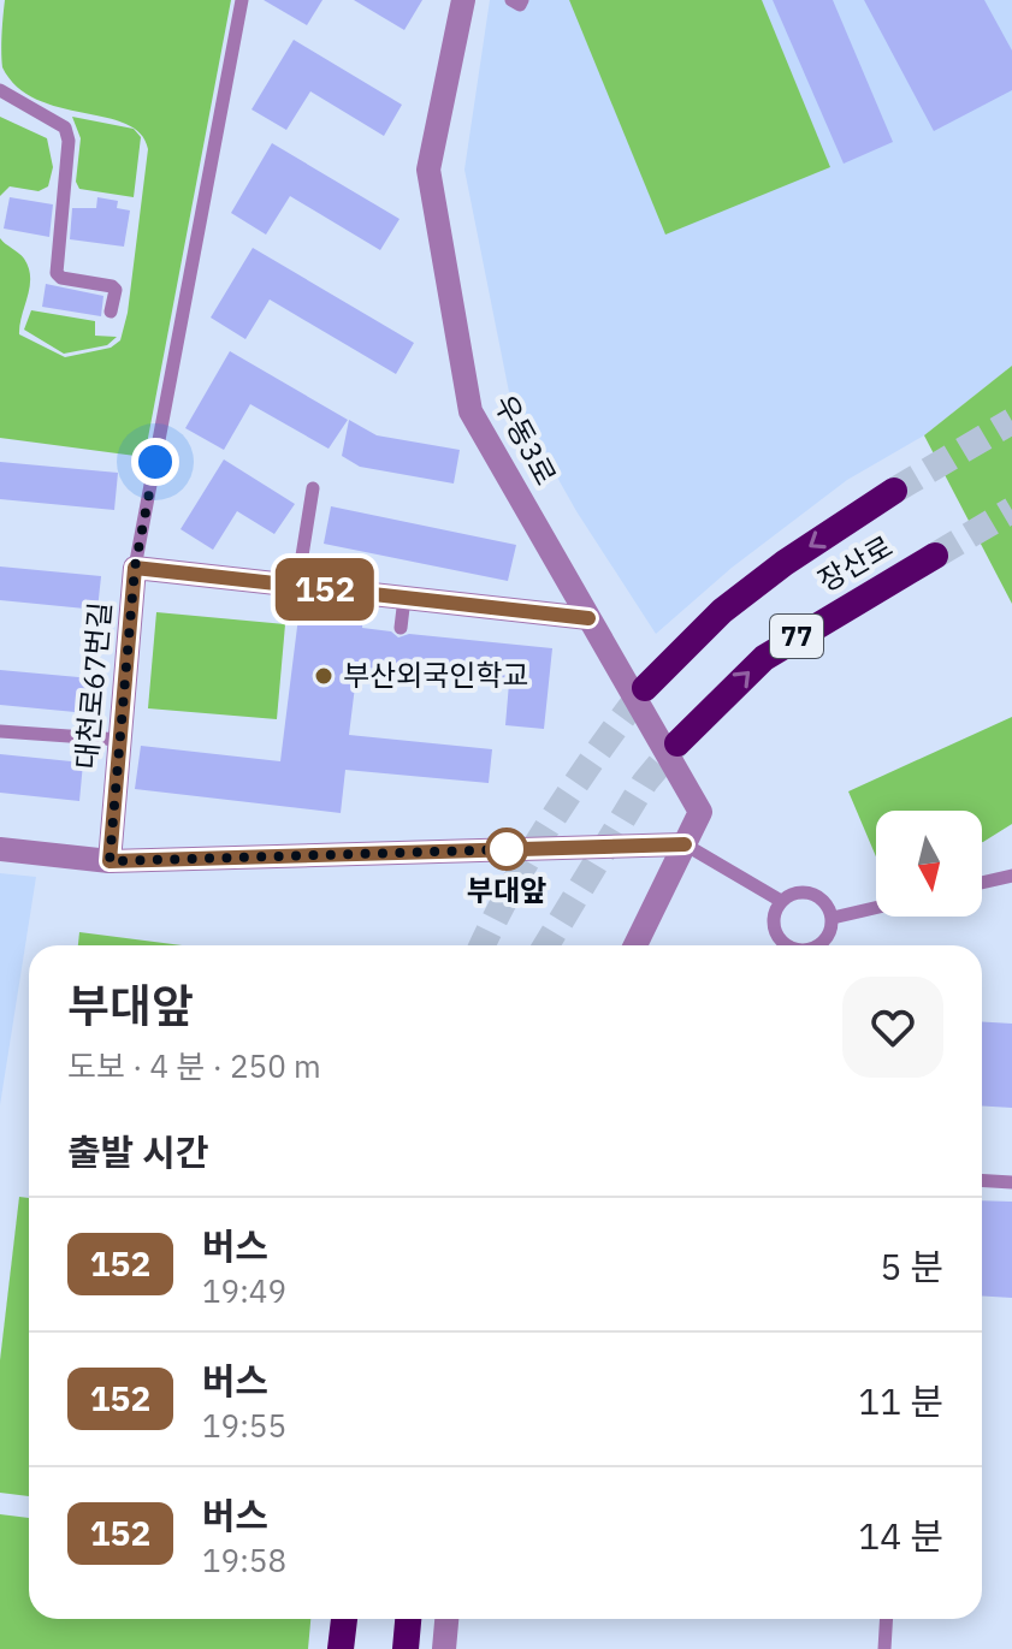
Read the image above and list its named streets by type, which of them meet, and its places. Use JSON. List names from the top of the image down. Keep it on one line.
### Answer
{"streets":{"highway":["장산로","77"],"street":["우동3로","대천로67번길"]},"crossings":[["우동3로","대천로67번길"]],"places":["부산외국인학교","부대앞"],"lines":["bus line 152"],"north":"bottom","page":{"on_map":"152","heading":[["부대앞","도보 · 4 분 · 250 m"],"출발 시간"],"list":[{"mark":"152","name":"버스","note":"19:49","value":"5 분"},{"mark":"152","name":"버스","note":"19:55","value":"11 분"},{"mark":"152","name":"버스","note":"19:58","value":"14 분"}]}}
